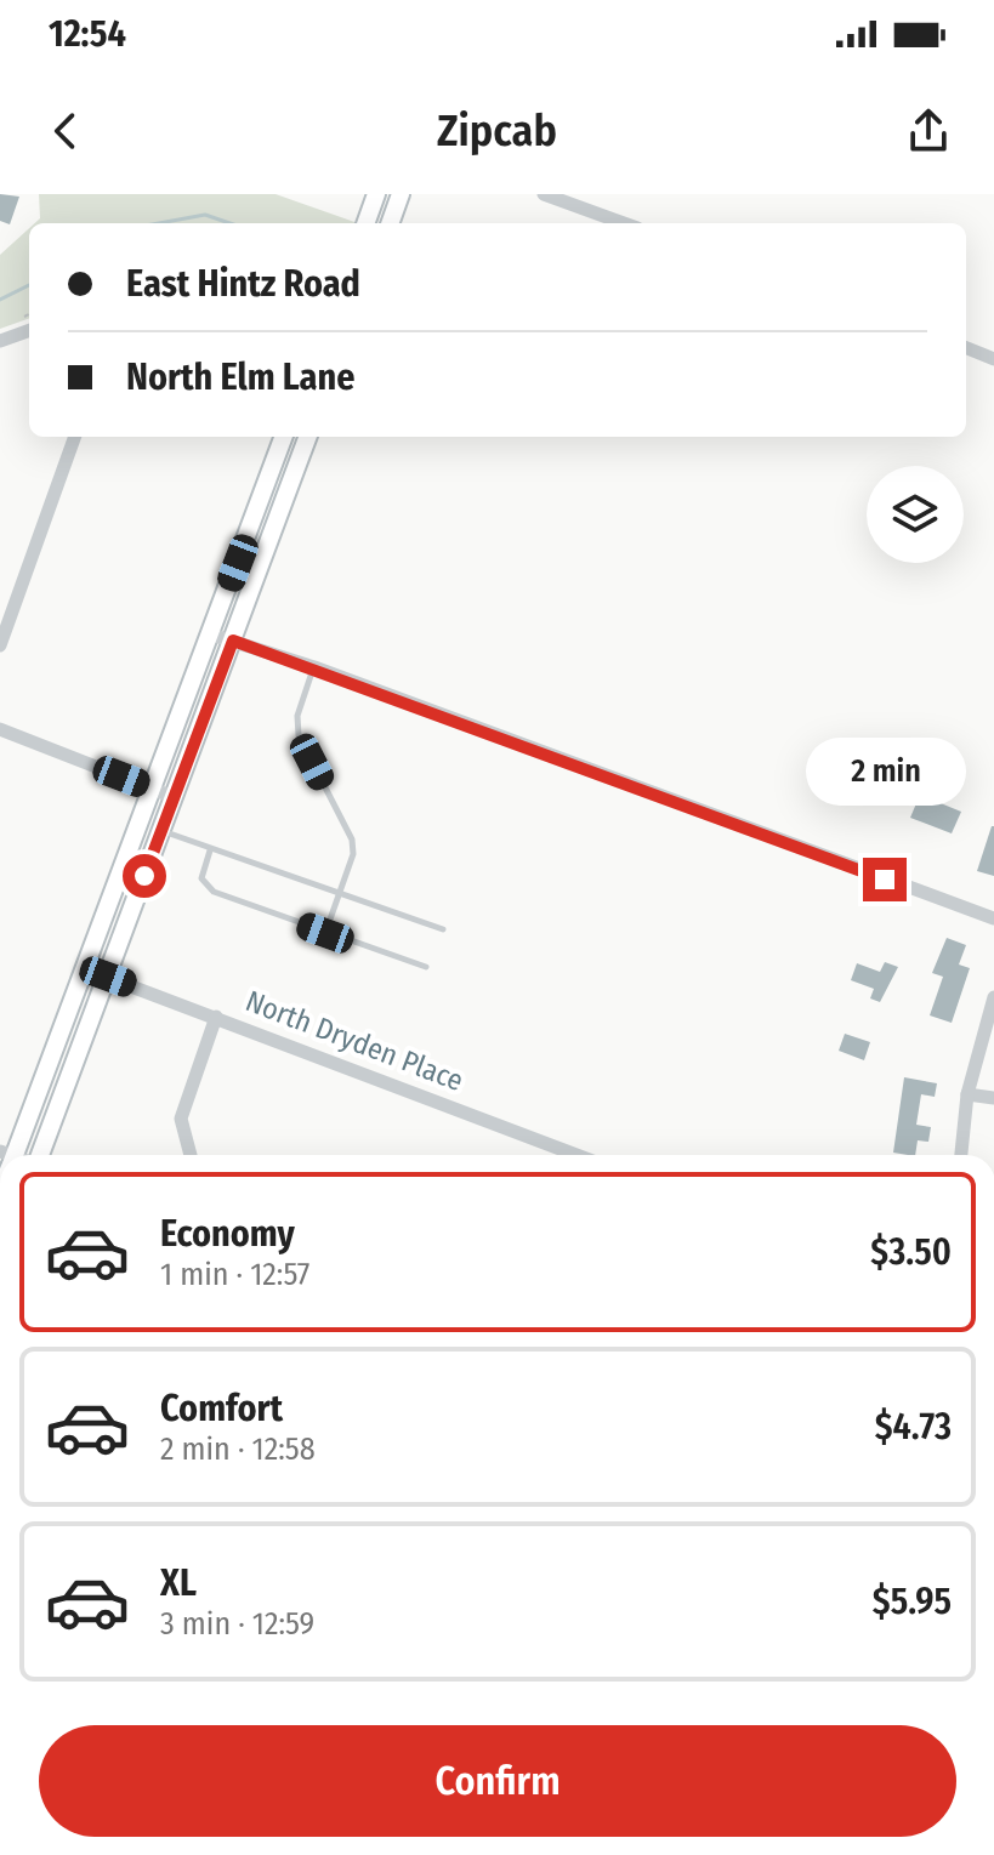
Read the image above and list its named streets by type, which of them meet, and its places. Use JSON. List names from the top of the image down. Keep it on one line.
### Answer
{"streets":{"street":["North Dryden Place"]},"page":{"status":"12:54","header":"Zipcab","banner":["East Hintz Road","North Elm Lane"],"bubble":"2 min","list":[{"name":"Economy","note":"1 min · 12:57","value":"$3.50"},{"name":"Comfort","note":"2 min · 12:58","value":"$4.73"},{"name":"XL","note":"3 min · 12:59","value":"$5.95"}],"buttons":"Confirm"}}
